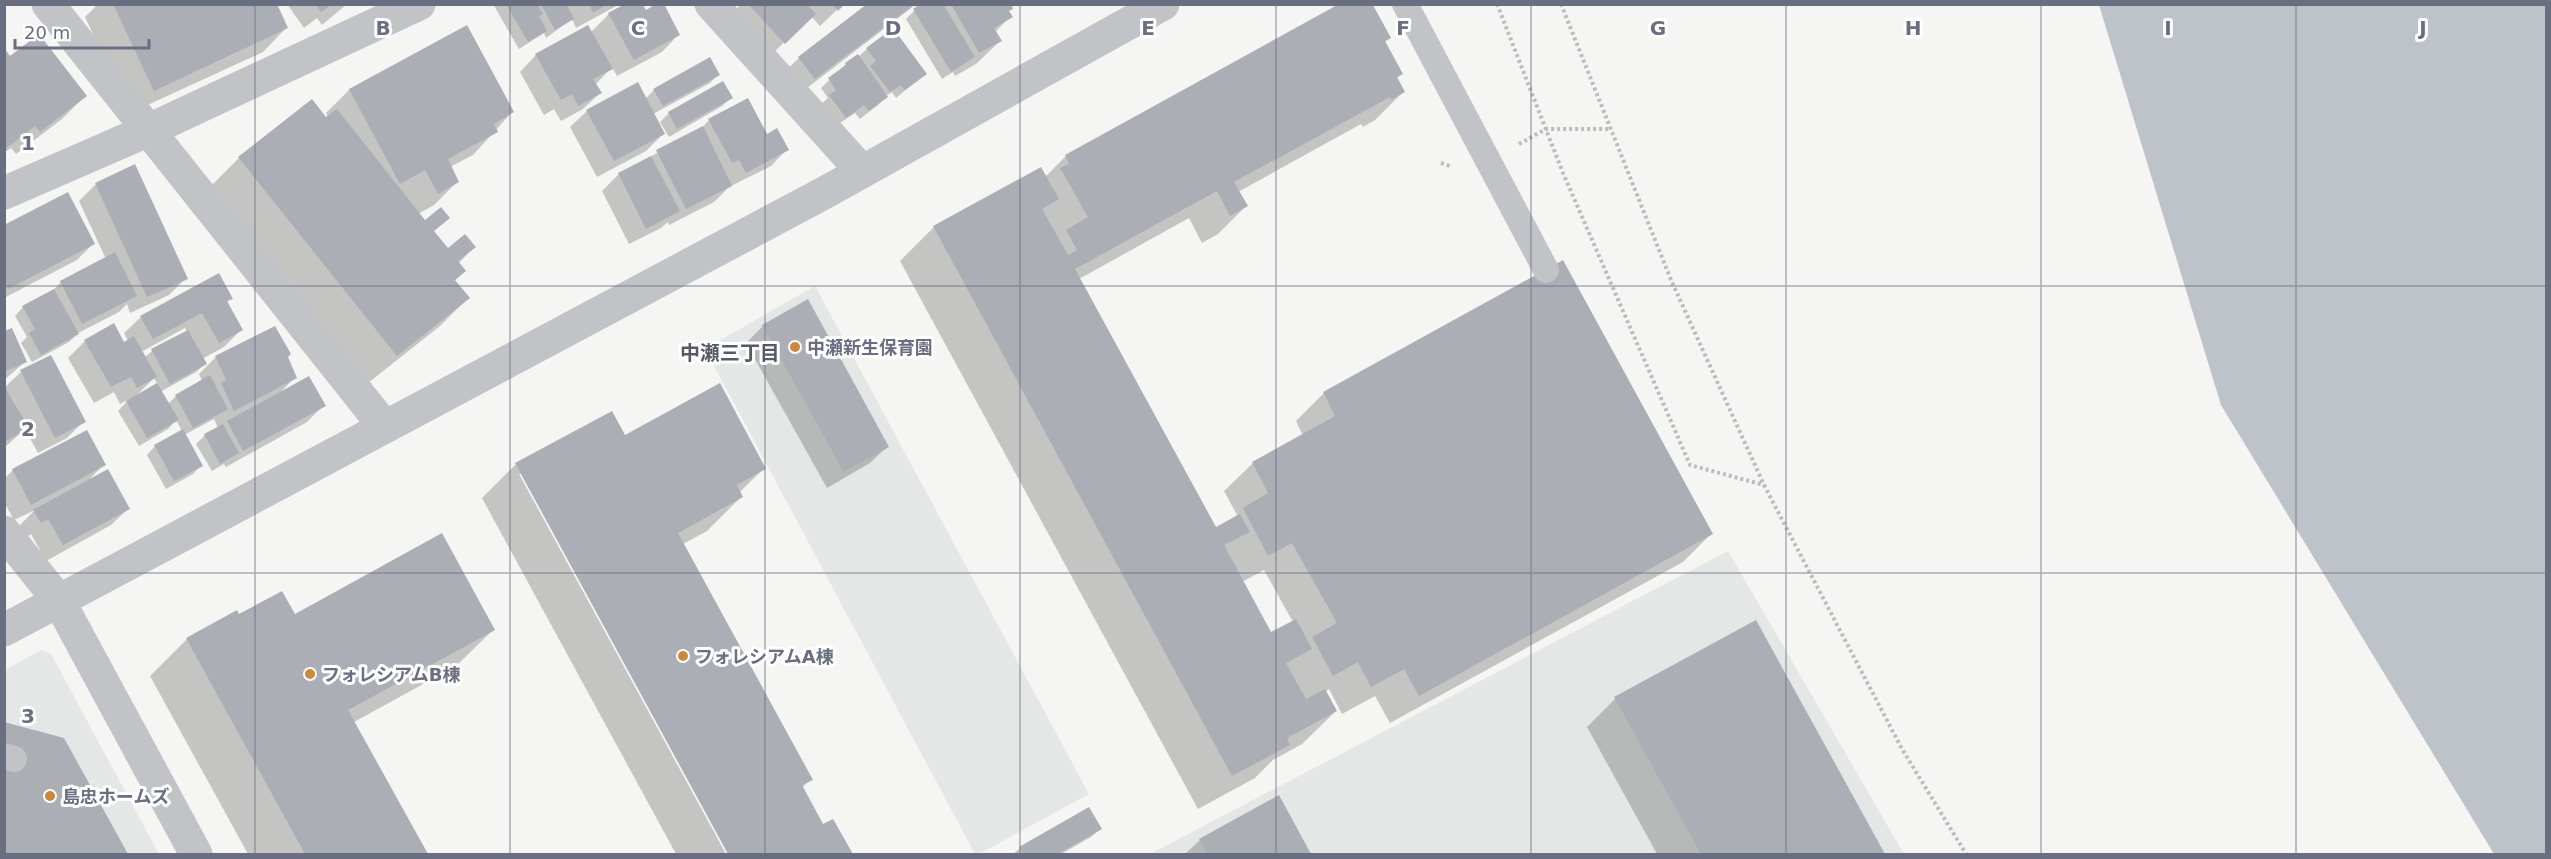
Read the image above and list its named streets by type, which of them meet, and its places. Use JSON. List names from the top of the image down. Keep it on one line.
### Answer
{"districts":["中瀬三丁目"],"places":["中瀬新生保育園","フォレシアムA棟","フォレシアムB棟","島忠ホームズ"],"scale_bar":"20 m","grid":{"columns":["B","C","D","E","F","G","H","I","J"],"rows":["1","2","3"]}}
